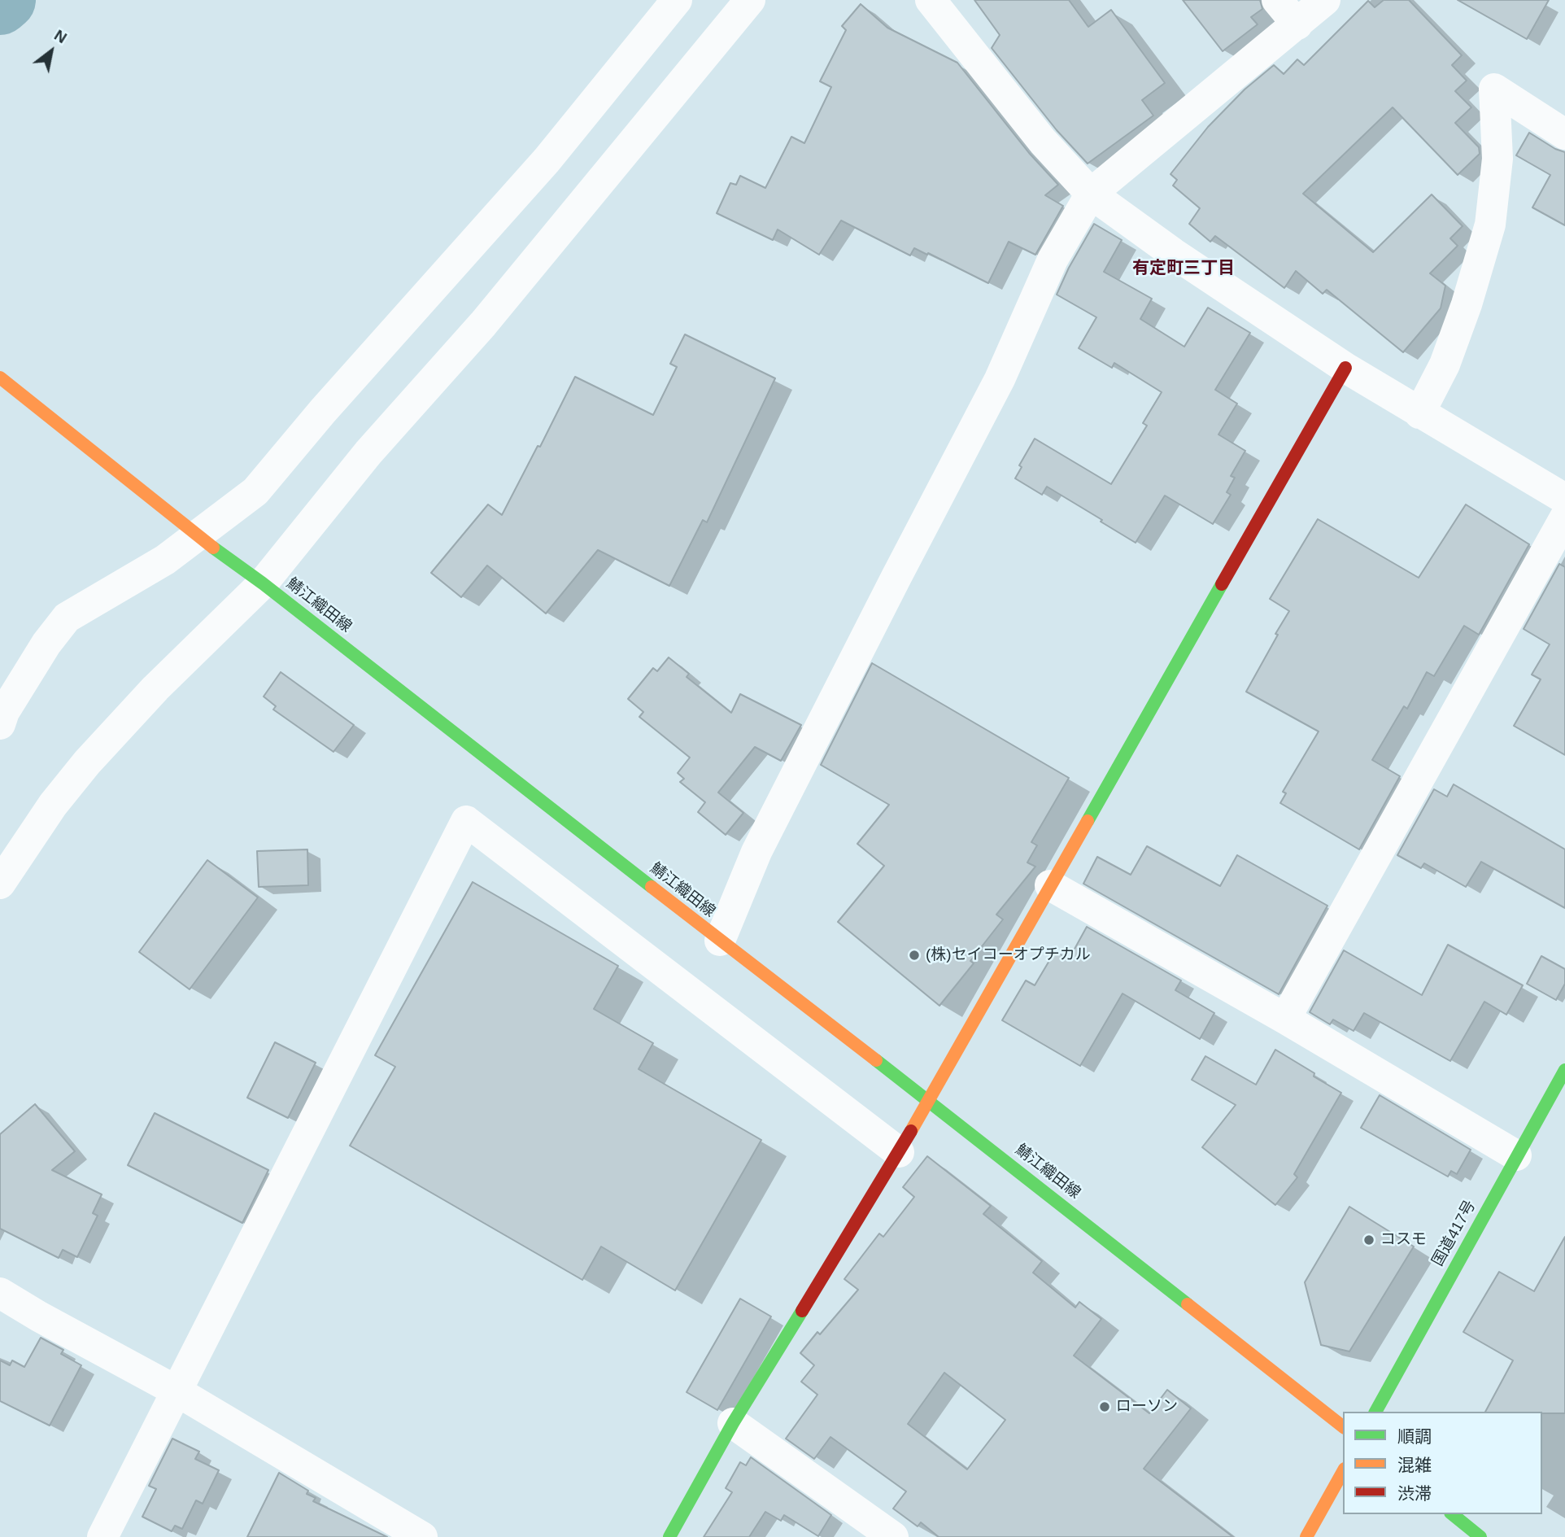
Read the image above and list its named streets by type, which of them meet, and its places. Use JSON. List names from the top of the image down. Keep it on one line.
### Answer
{"streets":{"main road":["鯖江織田線","国道417号"]},"districts":["有定町三丁目"],"places":["(株)セイコーオプチカル","コスモ","ローソン"],"legend":["順調","混雑","渋滞"],"north":"top right"}
